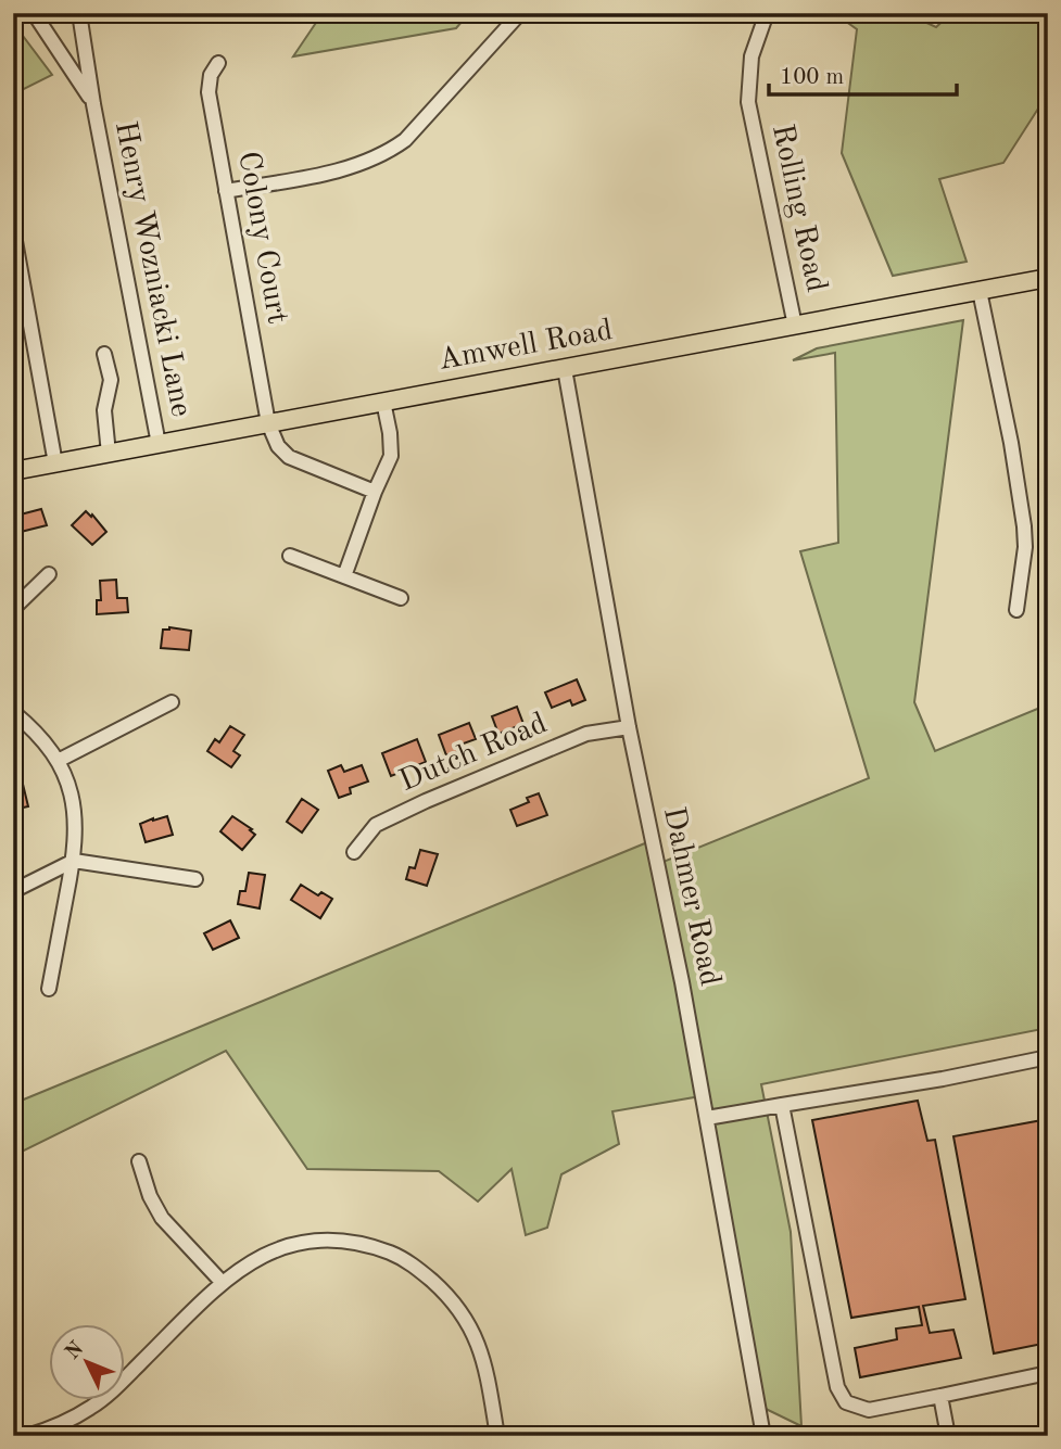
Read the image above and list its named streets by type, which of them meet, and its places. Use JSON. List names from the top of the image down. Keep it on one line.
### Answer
{"streets":{"main road":["Amwell Road"],"street":["Rolling Road","Colony Court","Henry Wozniacki Lane","Dutch Road","Dahmer Road"]},"crossings":[["Rolling Road","Amwell Road"],["Colony Court","Amwell Road"],["Henry Wozniacki Lane","Amwell Road"],["Amwell Road","Dahmer Road"],["Dutch Road","Dahmer Road"]],"scale_bar":"100 m","north":"top left"}
